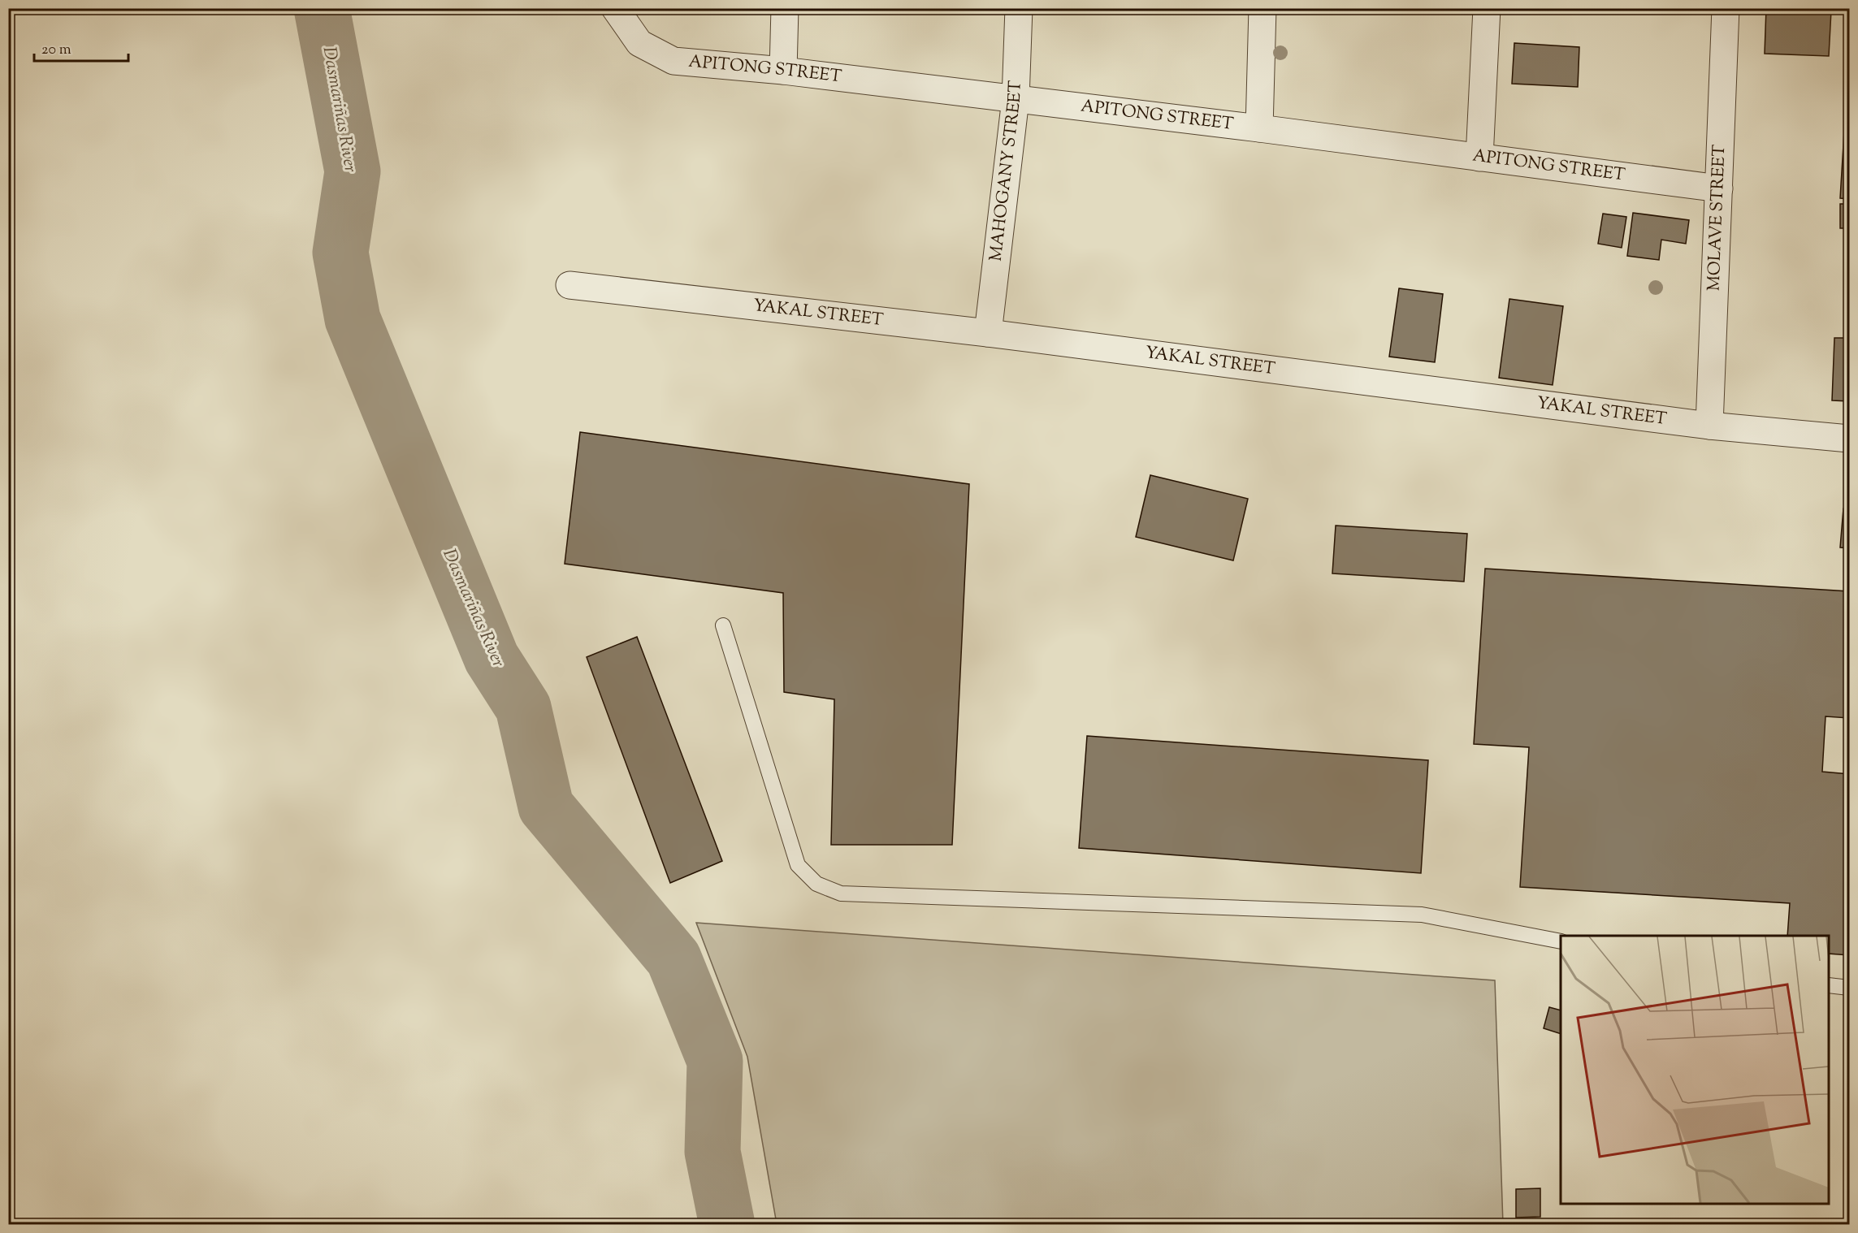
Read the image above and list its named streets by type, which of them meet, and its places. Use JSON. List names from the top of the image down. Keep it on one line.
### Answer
{"streets":{"street":["APITONG STREET","MAHOGANY STREET","MOLAVE STREET","YAKAL STREET"]},"crossings":[["APITONG STREET","MAHOGANY STREET"],["APITONG STREET","MOLAVE STREET"],["MAHOGANY STREET","YAKAL STREET"],["MOLAVE STREET","YAKAL STREET"]],"water":["Dasmariñas River"],"scale_bar":"20 m"}
